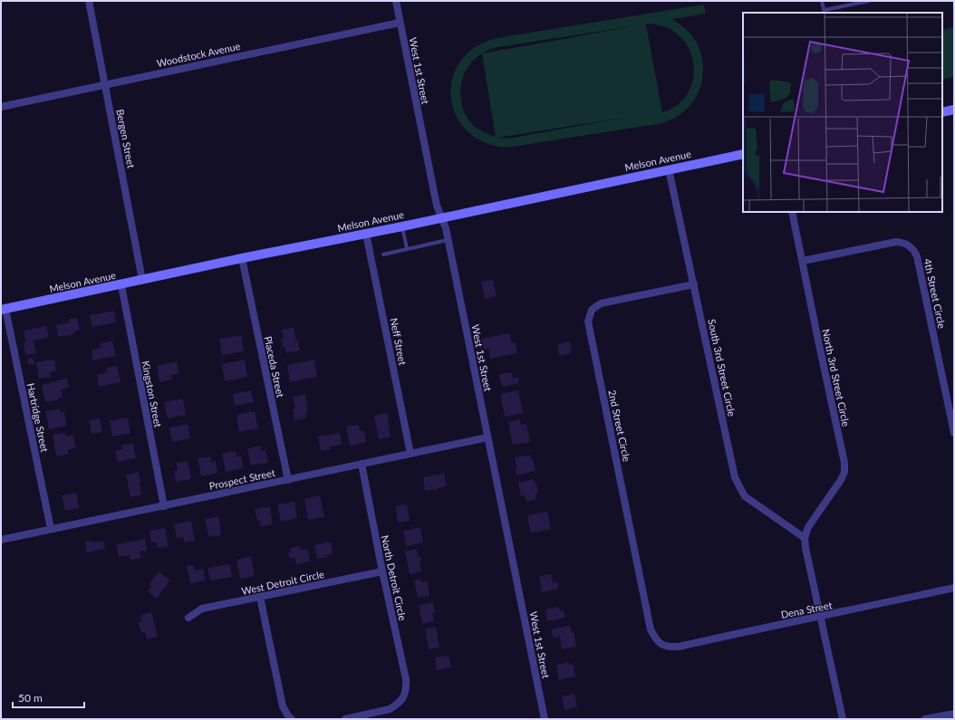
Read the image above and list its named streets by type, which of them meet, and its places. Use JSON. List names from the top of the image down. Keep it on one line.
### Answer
{"streets":{"street":["Woodstock Avenue","West 1st Street","Bergen Street","Melson Avenue","4th Street Circle","Neff Street","Placeda Street","South 3rd Street Circle","North 3rd Street Circle","Kingston Street","Hartridge Street","2nd Street Circle","Prospect Street","North Detroit Circle","West Detroit Circle","Dena Street"]},"crossings":[["Woodstock Avenue","West 1st Street"],["Woodstock Avenue","Bergen Street"],["West 1st Street","Melson Avenue"],["West 1st Street","Prospect Street"],["Bergen Street","Melson Avenue"],["Melson Avenue","Neff Street"],["Melson Avenue","Placeda Street"],["Melson Avenue","South 3rd Street Circle"],["Melson Avenue","Kingston Street"],["Melson Avenue","Hartridge Street"],["4th Street Circle","North 3rd Street Circle"],["Neff Street","Prospect Street"],["Placeda Street","Prospect Street"],["South 3rd Street Circle","North 3rd Street Circle"],["South 3rd Street Circle","2nd Street Circle"],["Kingston Street","Prospect Street"],["Hartridge Street","Prospect Street"],["2nd Street Circle","Dena Street"],["Prospect Street","North Detroit Circle"],["North Detroit Circle","West Detroit Circle"]],"scale_bar":"50 m"}
